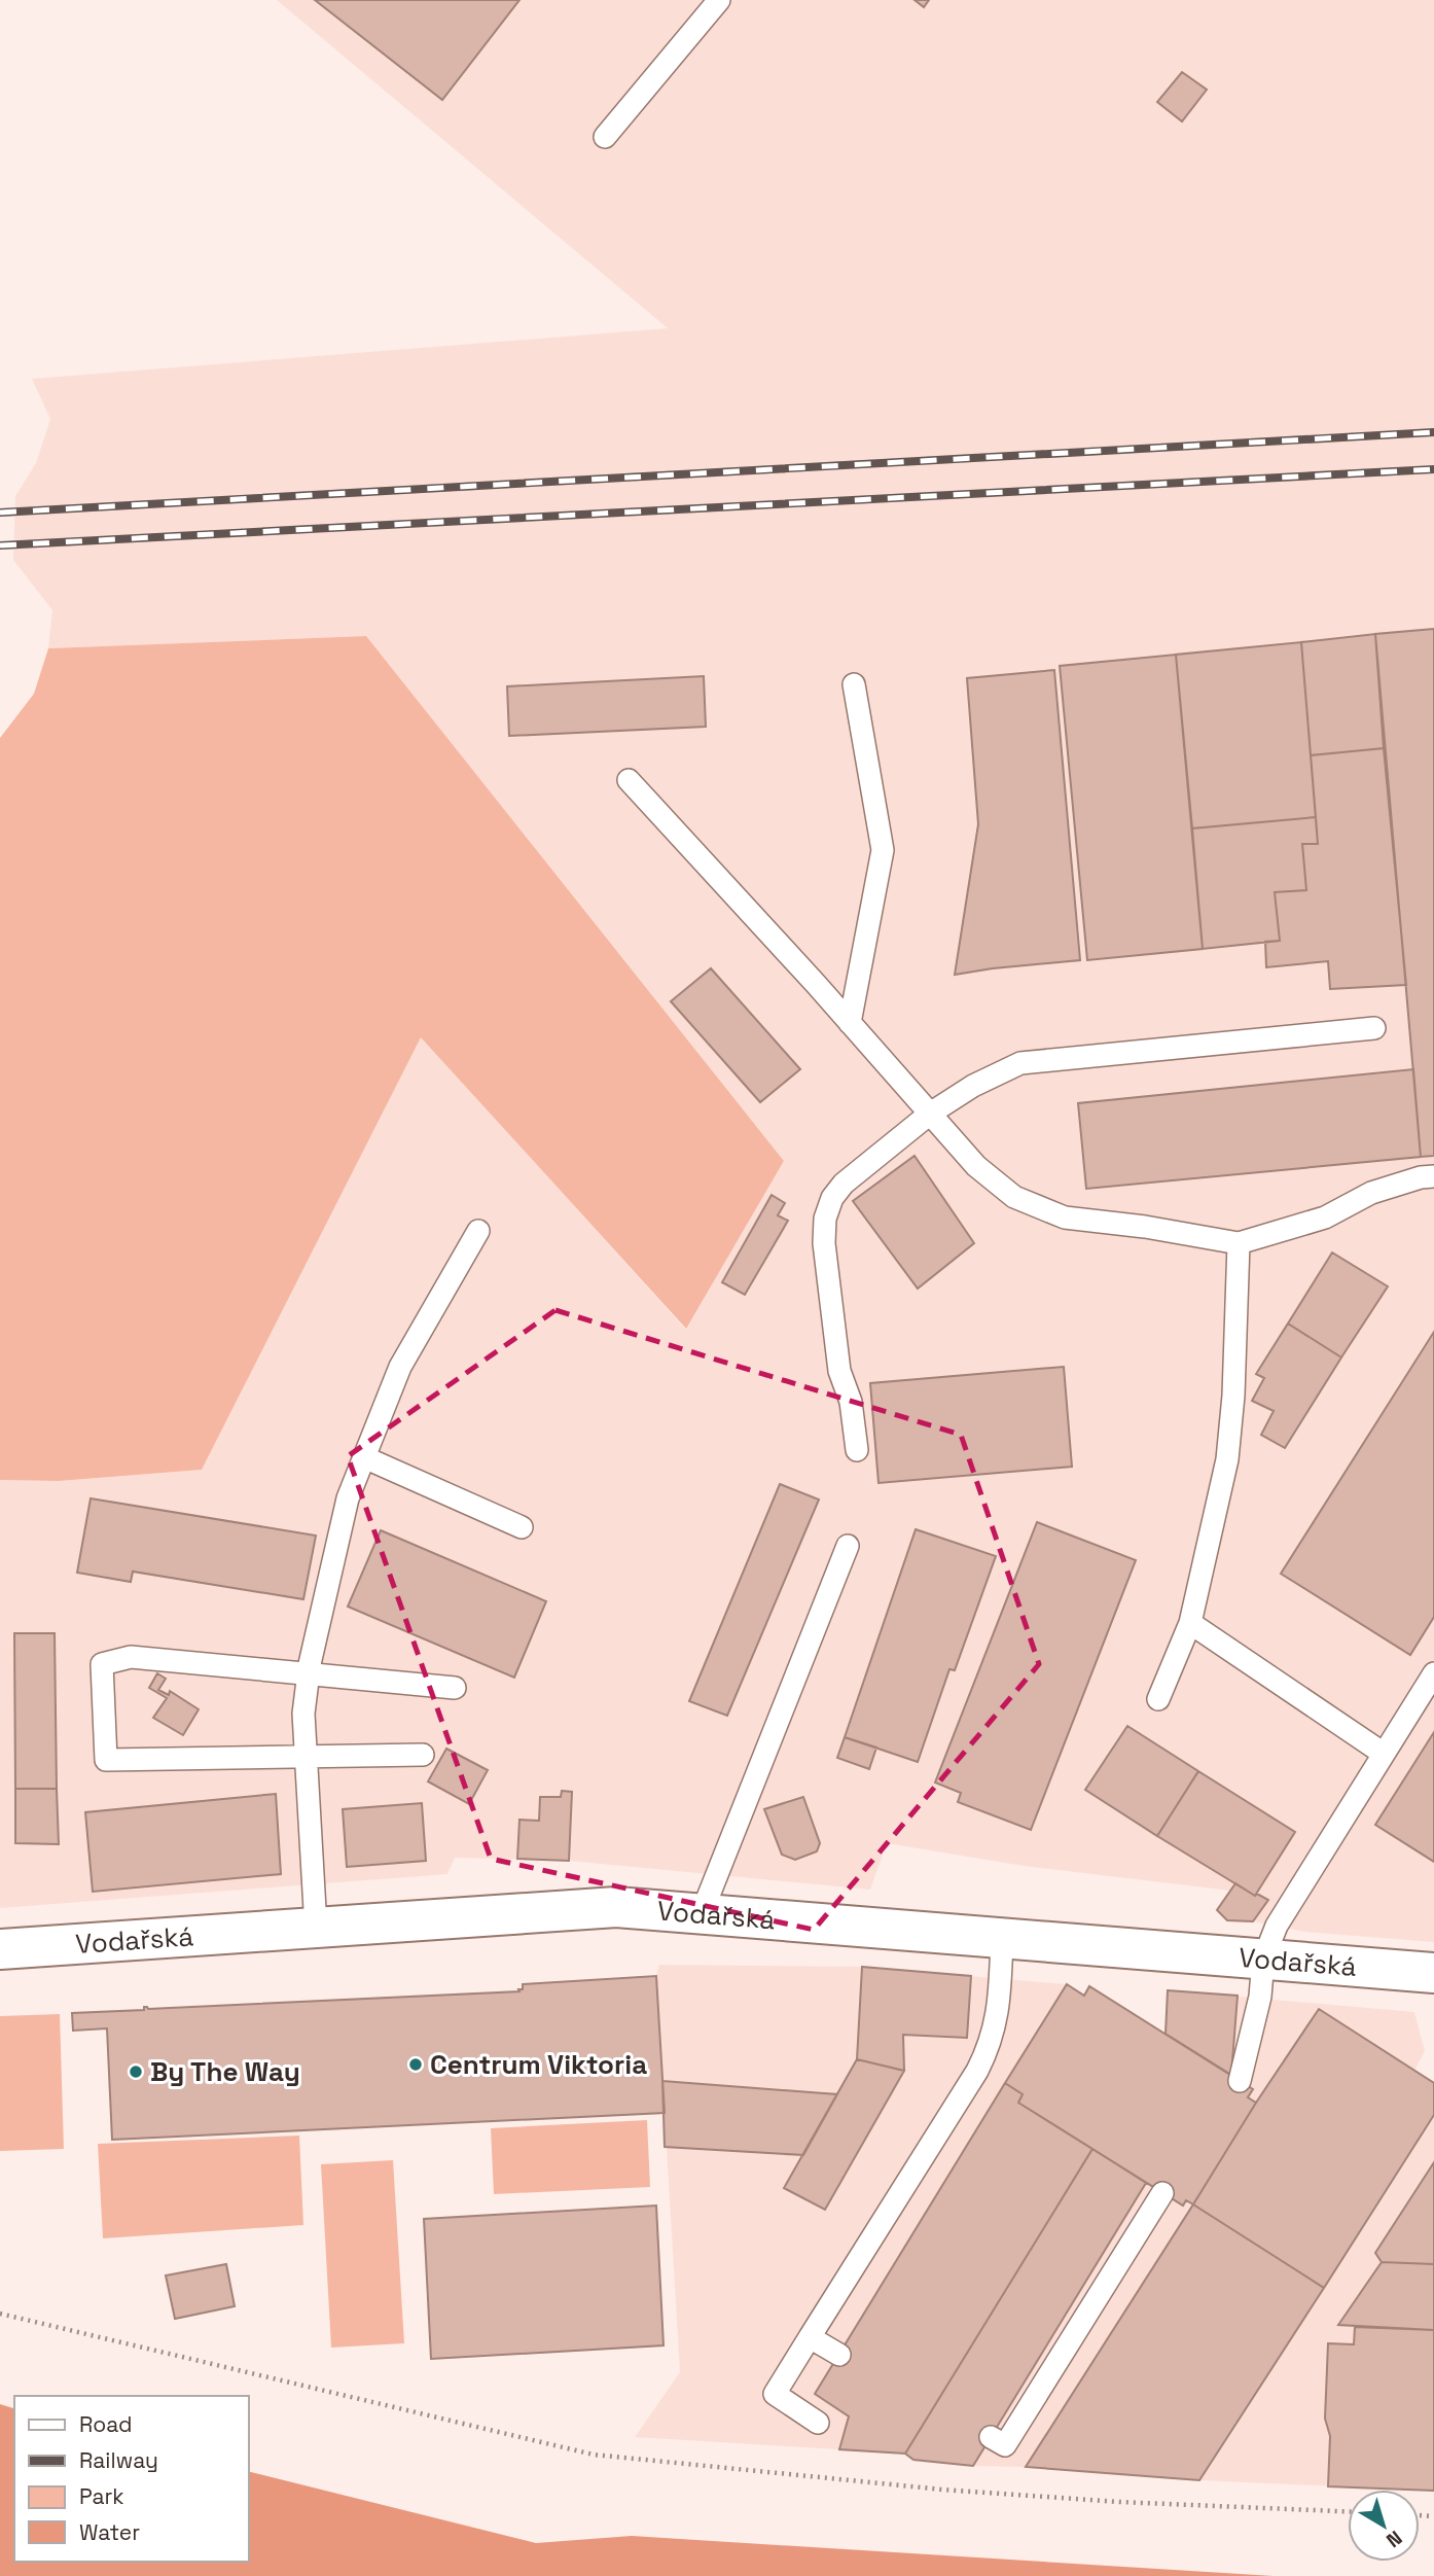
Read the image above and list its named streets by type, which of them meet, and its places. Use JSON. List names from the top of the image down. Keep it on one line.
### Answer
{"streets":{"street":["Vodařská"]},"places":["Centrum Viktoria","By The Way"],"legend":["Road","Railway","Park","Water"],"north":"bottom right"}
